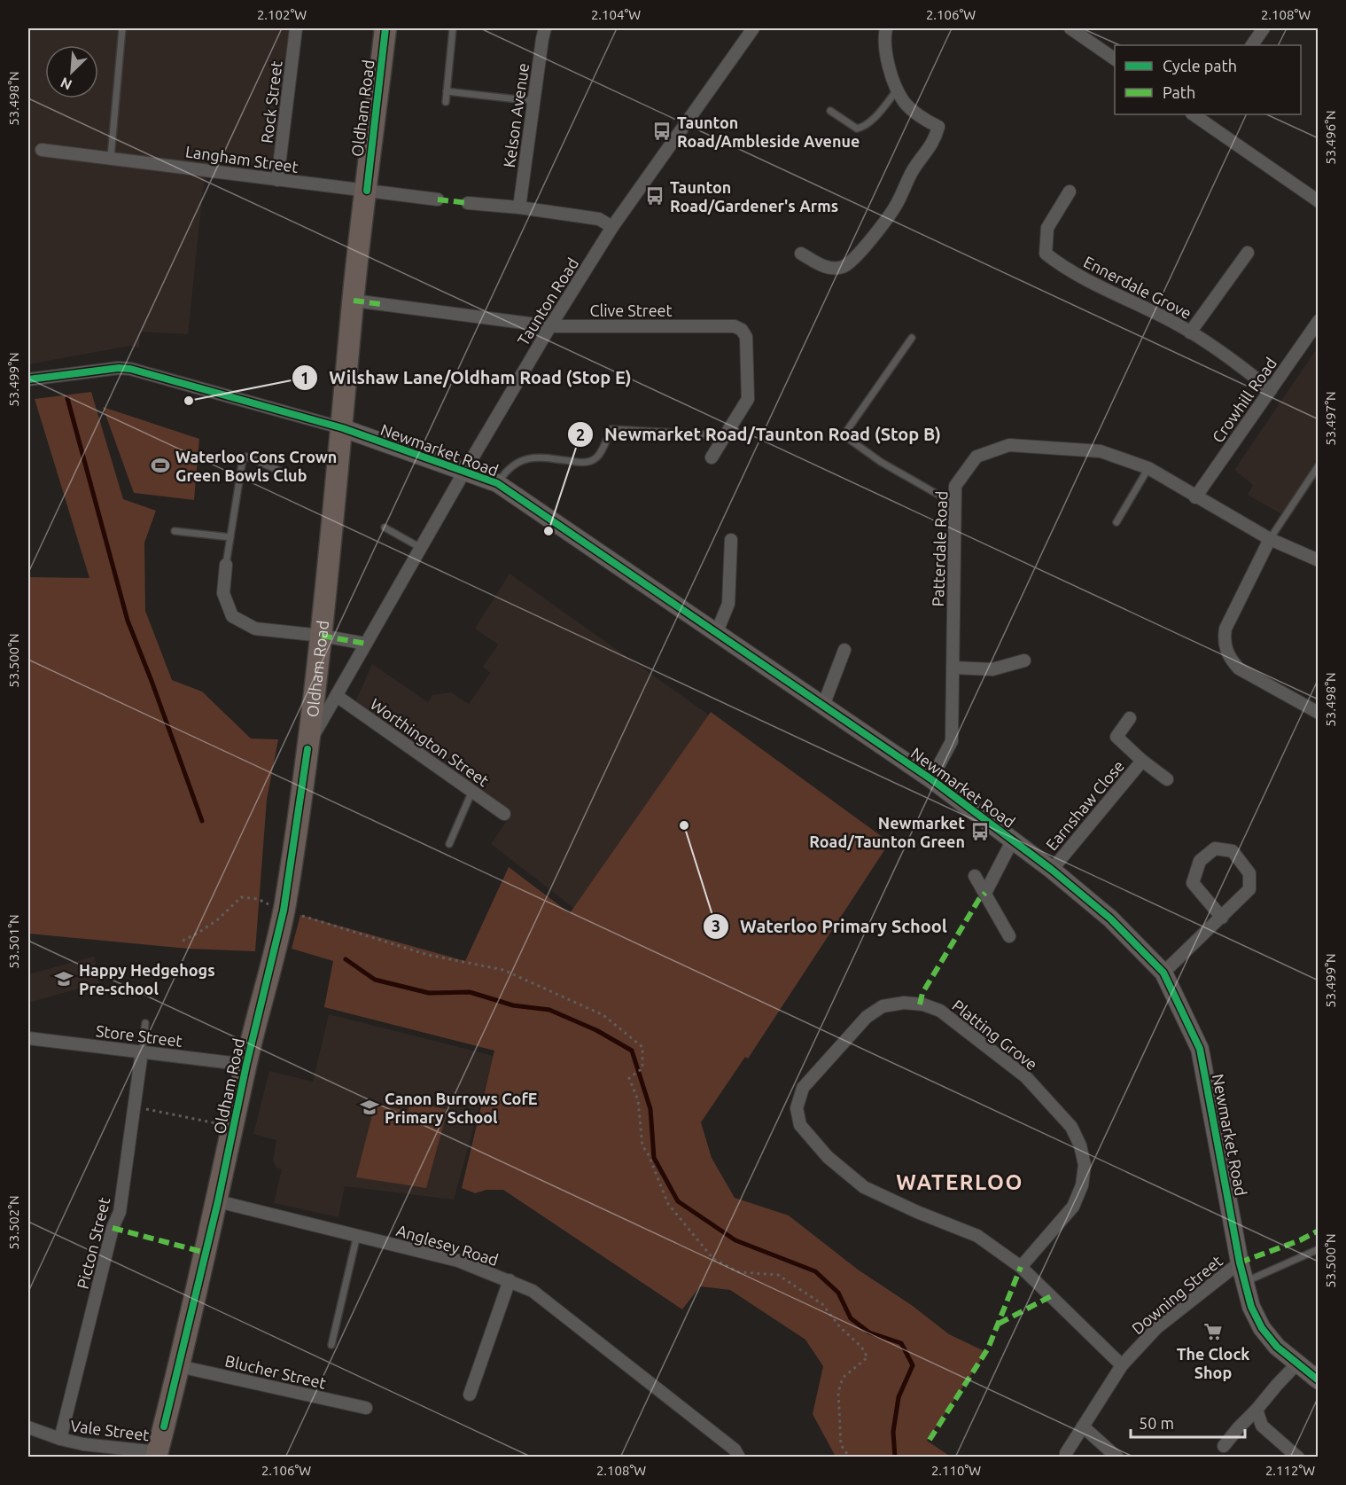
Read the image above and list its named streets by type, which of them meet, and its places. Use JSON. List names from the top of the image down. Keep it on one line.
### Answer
{"streets":{"highway":["Oldham Road"],"street":["Rock Street","Kelson Avenue","Langham Street","Ennerdale Grove","Taunton Road","Clive Street","Crowhill Road","Newmarket Road","Patterdale Road","Worthington Street","Earnshaw Close","Platting Grove","Store Street","Picton Street","Anglesey Road","Downing Street","Blucher Street","Vale Street"]},"crossings":[["Rock Street","Langham Street"],["Oldham Road","Langham Street"],["Oldham Road","Taunton Road"],["Oldham Road","Clive Street"],["Oldham Road","Newmarket Road"],["Oldham Road","Store Street"],["Oldham Road","Anglesey Road"],["Oldham Road","Blucher Street"],["Oldham Road","Vale Street"],["Ennerdale Grove","Crowhill Road"],["Taunton Road","Clive Street"],["Taunton Road","Newmarket Road"],["Taunton Road","Worthington Street"],["Crowhill Road","Patterdale Road"],["Newmarket Road","Patterdale Road"],["Newmarket Road","Earnshaw Close"],["Newmarket Road","Downing Street"],["Platting Grove","Downing Street"],["Store Street","Picton Street"],["Picton Street","Vale Street"]],"districts":["WATERLOO"],"places":{"bus stop":["Taunton Road/Ambleside Avenue","Taunton Road/Gardener's Arms","Newmarket Road/Taunton Green"],"other":["Wilshaw Lane/Oldham Road (Stop E)","Newmarket Road/Taunton Road (Stop B)","Waterloo Primary School"],"sports":["Waterloo Cons Crown Green Bowls Club"],"school or university":["Happy Hedgehogs Pre-school","Canon Burrows CofE Primary School"],"supermarket":["The Clock Shop"]},"legend":["Cycle path","Path"],"scale_bar":"50 m","north":"bottom left","coordinates":["2.102°W","2.104°W","2.106°W","2.108°W","53.498°N","53.496°N","53.499°N","53.497°N","53.500°N","53.501°N","53.502°N","2.110°W","2.112°W"]}
